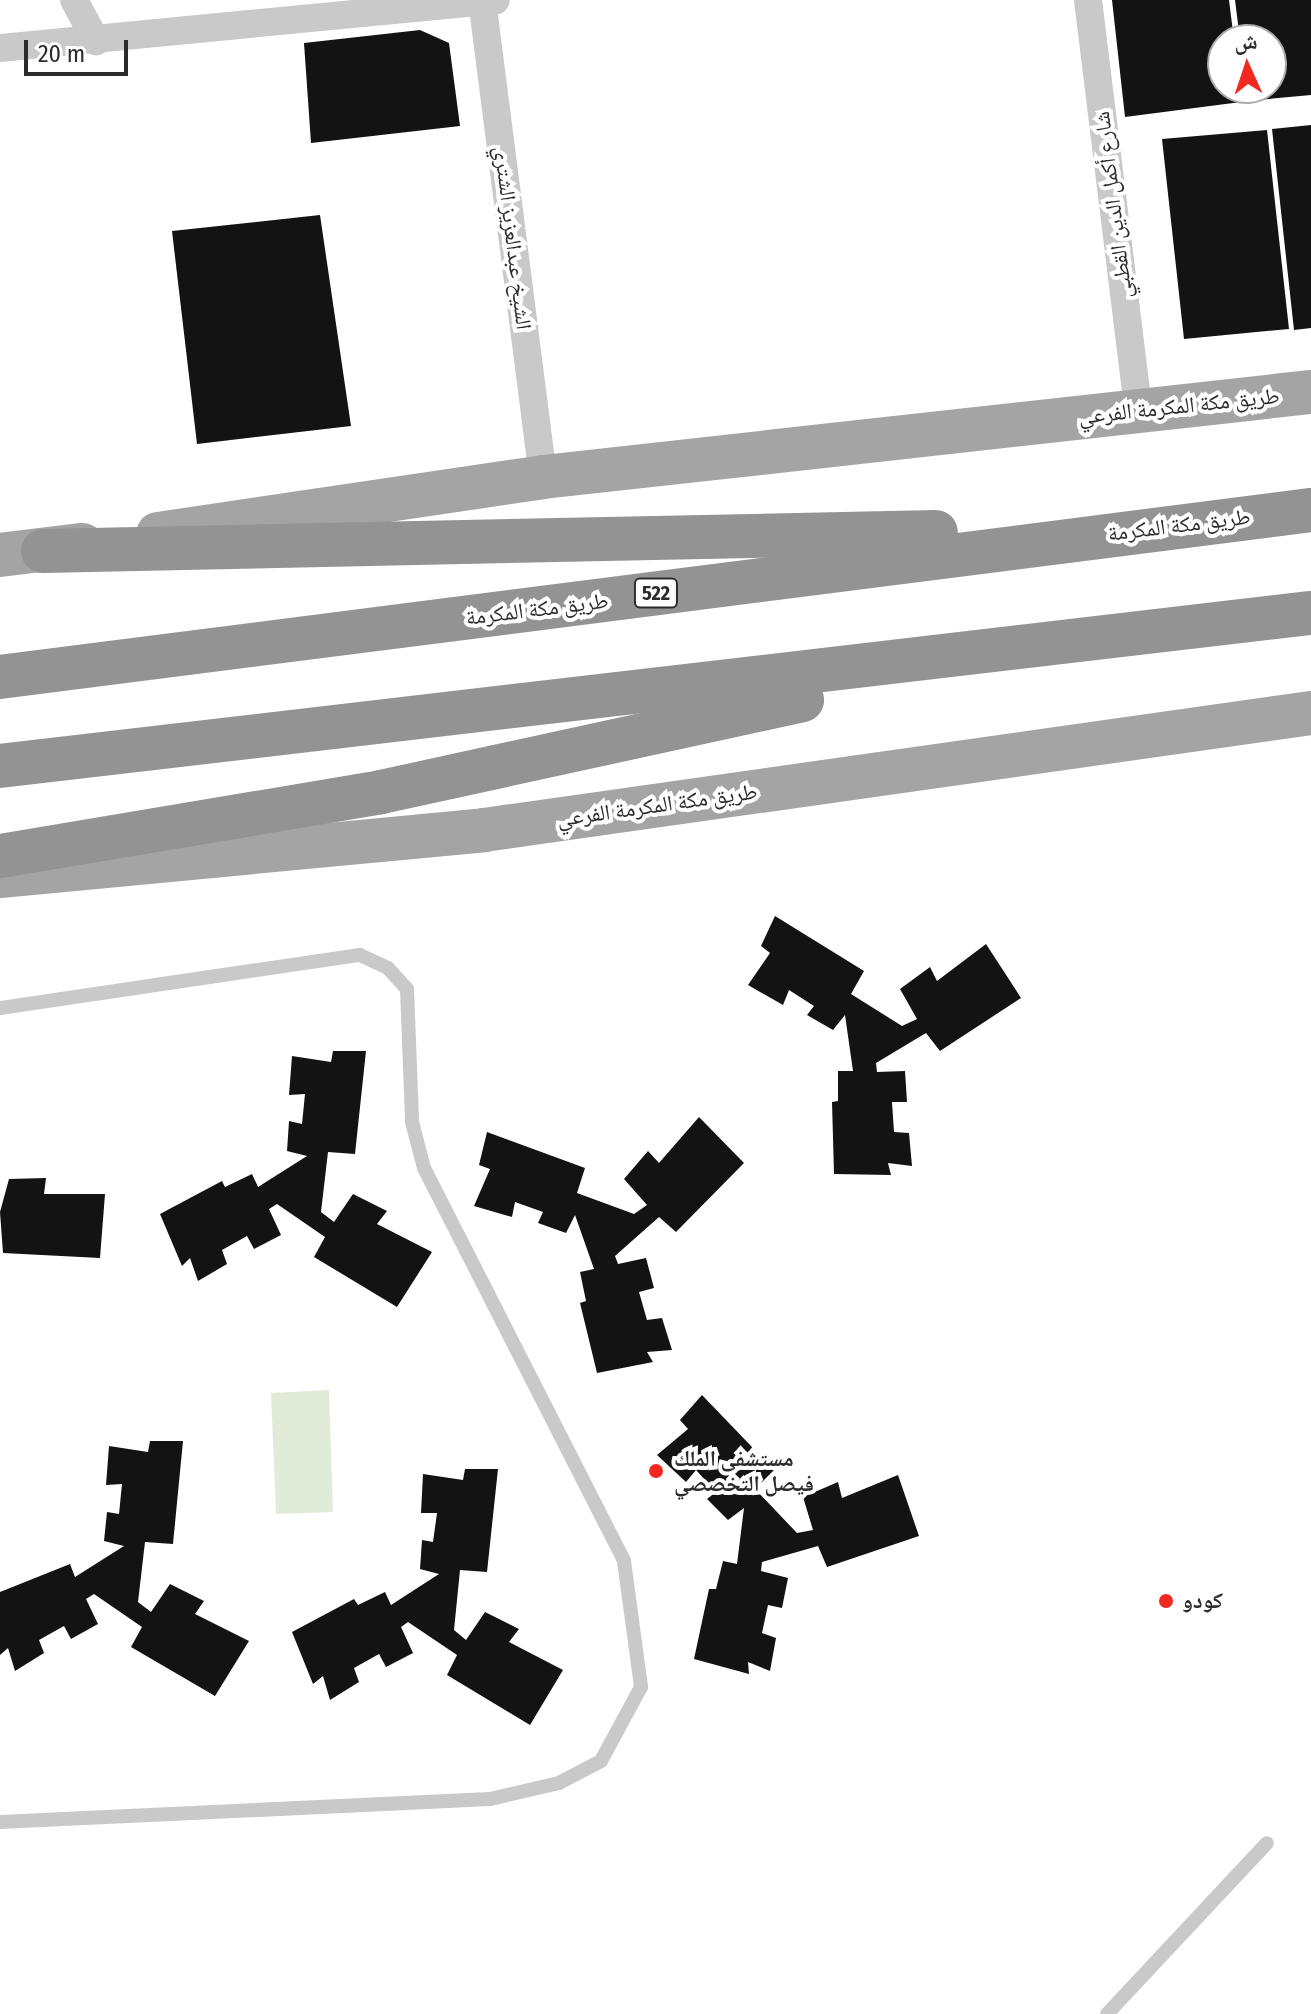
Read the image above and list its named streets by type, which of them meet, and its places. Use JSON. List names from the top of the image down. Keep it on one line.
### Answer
{"streets":{"highway":["طريق مكة المكرمة","522"],"main road":["طريق مكة المكرمة الفرعي"],"street":["شارع أكمل الدين القطبي","الشيخ عبدالعزيز الشتري"]},"crossings":[["شارع أكمل الدين القطبي","طريق مكة المكرمة الفرعي"],["الشيخ عبدالعزيز الشتري","طريق مكة المكرمة الفرعي"]],"places":["مستشفى الملك فيصل التخصصي","كودو"],"scale_bar":"20 m","north":"top"}
